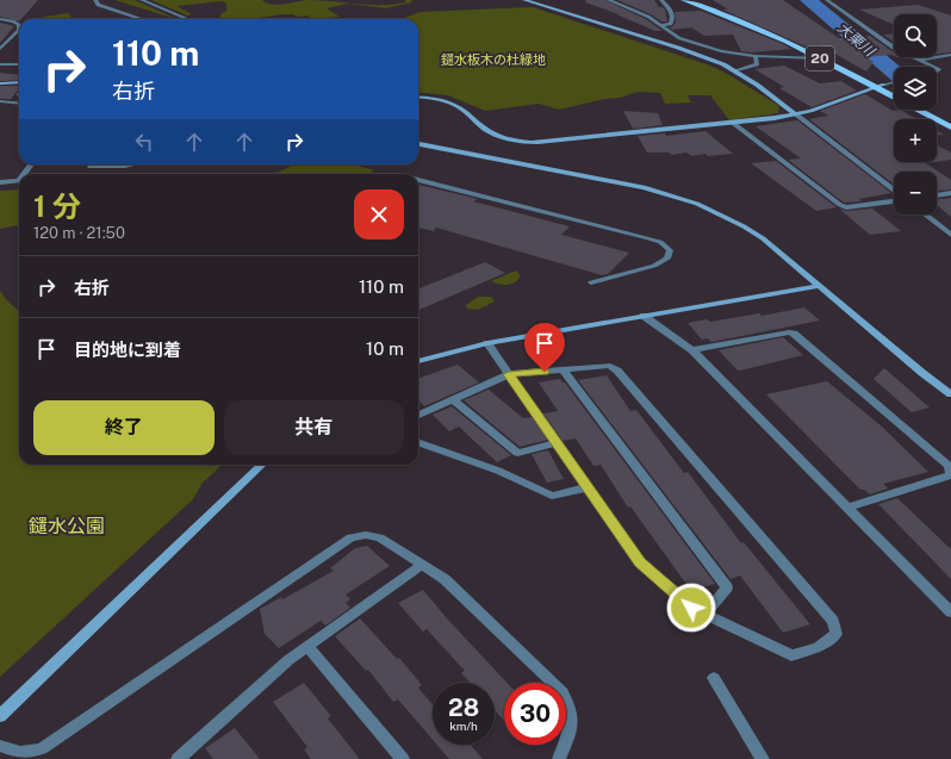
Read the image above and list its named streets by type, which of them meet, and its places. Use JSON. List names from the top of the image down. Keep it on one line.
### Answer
{"streets":{"main road":["20"]},"water":["大栗川"],"parks":["鑓水板木の杜緑地","鑓水公園"],"page":{"map_buttons":["+","−"],"turn":["110 m","右折"],"heading":["1 分","120 m · 21:50"],"list":[{"name":"右折","value":"110 m"},{"name":"目的地に到着","value":"10 m"}],"buttons":["終了","共有"],"speed":"28 km/h","limit":"30"}}
